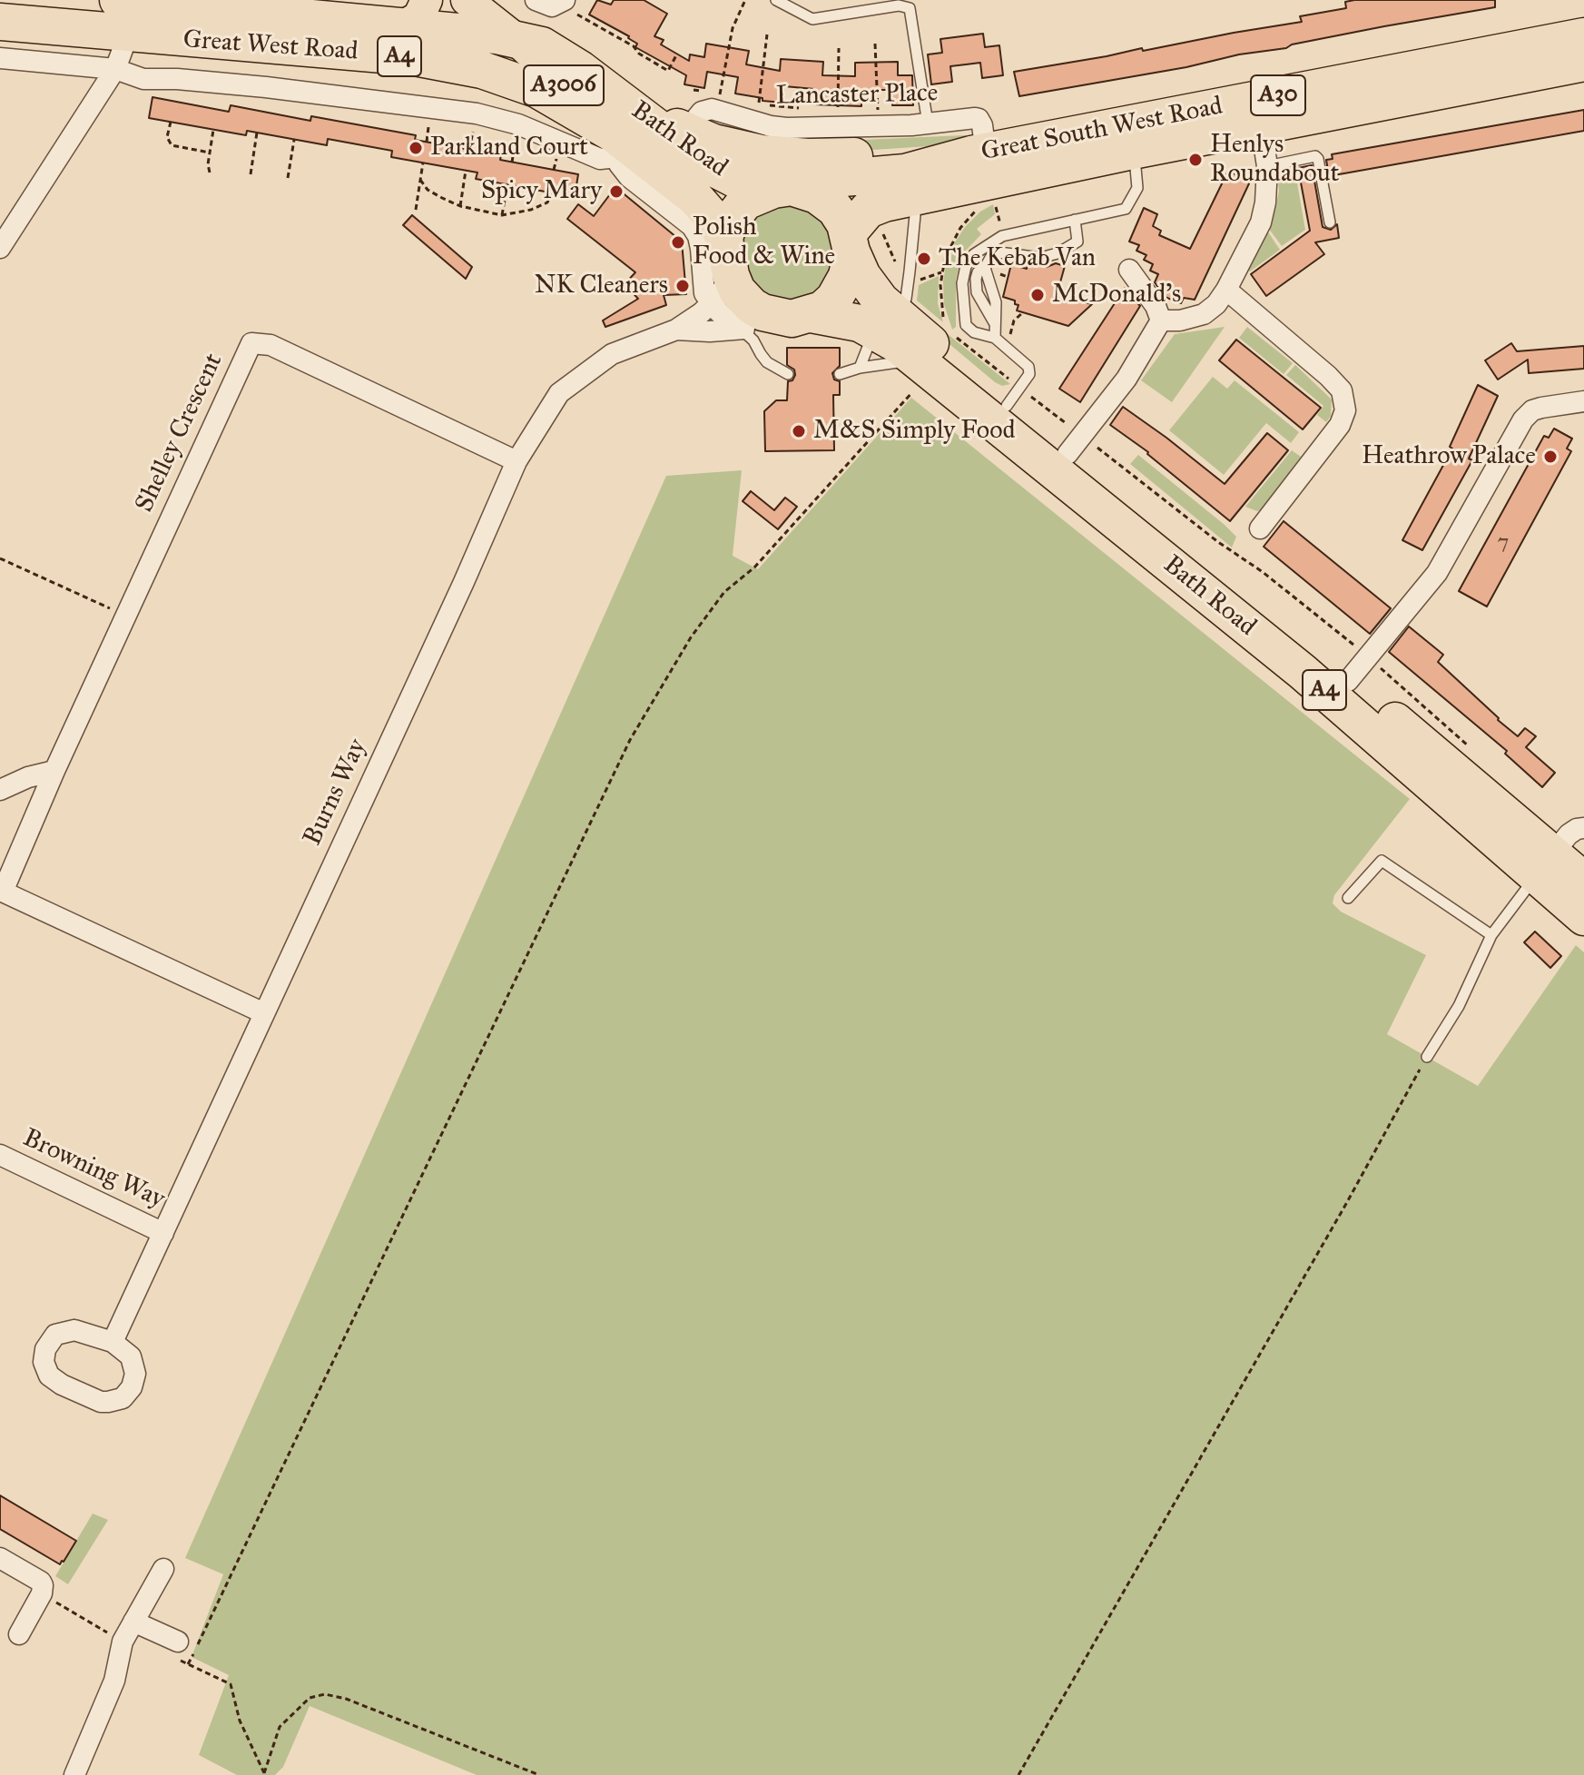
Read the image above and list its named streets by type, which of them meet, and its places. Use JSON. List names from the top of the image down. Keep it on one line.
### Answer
{"streets":{"highway":["Great West Road","A4","A30","Great South West Road","Bath Road"],"main road":["A3006"],"street":["Lancaster Place","Shelley Crescent","Burns Way","Browning Way"]},"crossings":[["Great West Road","Bath Road"],["Lancaster Place","Great South West Road"],["Lancaster Place","Bath Road"],["Great South West Road","Bath Road"],["Great South West Road","Burns Way"],["Bath Road","Burns Way"],["Shelley Crescent","Burns Way"],["Burns Way","Browning Way"]],"places":["Parkland Court","Henlys Roundabout","Spicy Mary","Polish Food & Wine","The Kebab Van","NK Cleaners","McDonald's","M&S Simply Food","Heathrow Palace"],"house_numbers":["7"]}
